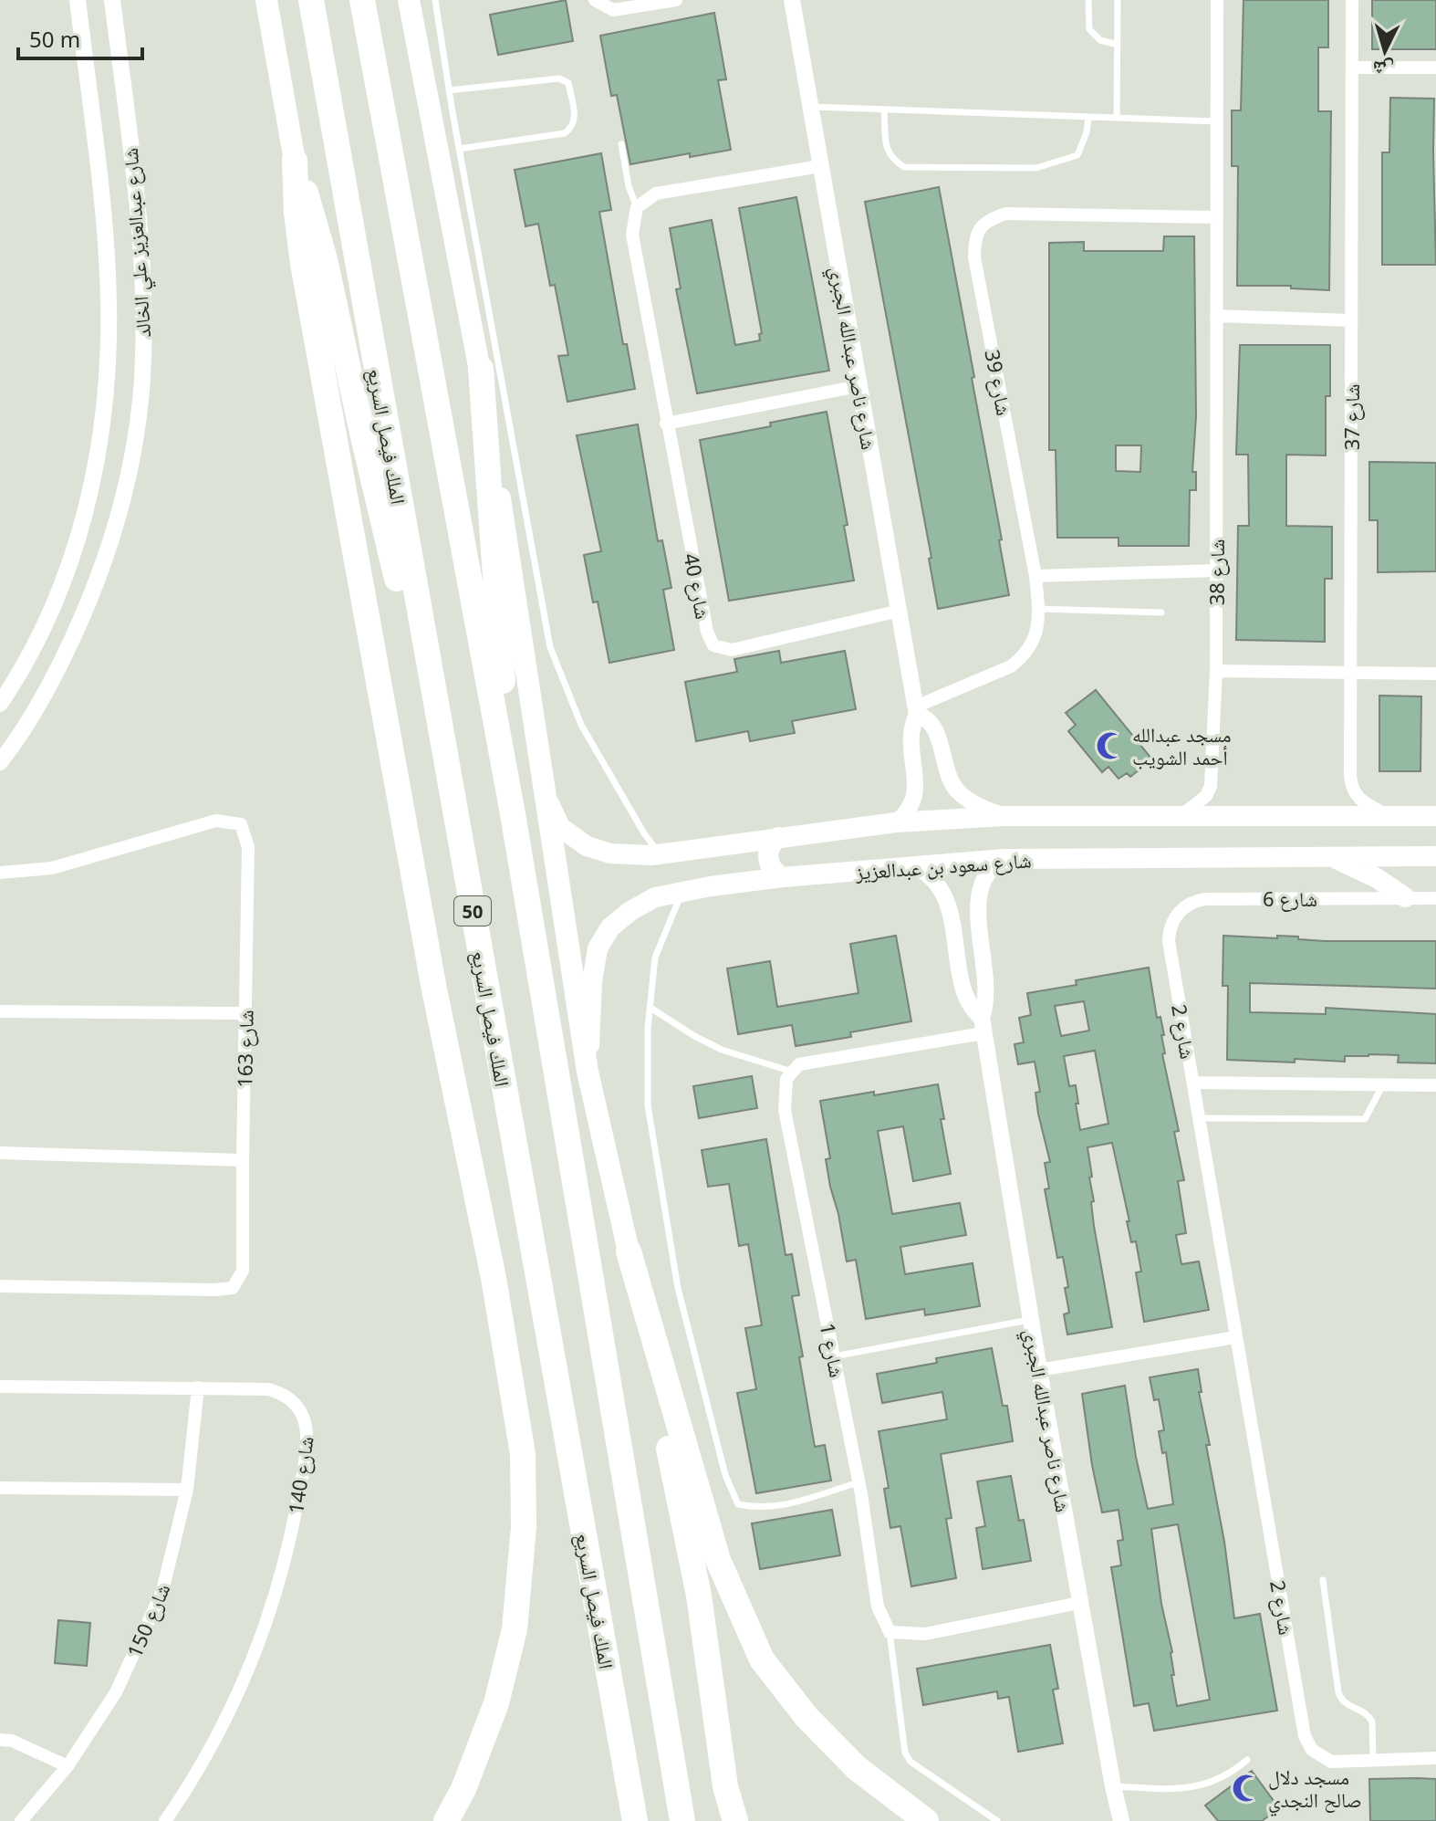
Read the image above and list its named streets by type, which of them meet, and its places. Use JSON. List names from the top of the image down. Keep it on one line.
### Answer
{"streets":{"highway":["الملك فيصل السريع","50"],"main road":["شارع سعود بن عبدالعزيز"],"street":["شارع عبدالعزيز علي الخالد","شارع ناصر عبدالله الجبري","شارع 39","شارع 37","شارع 38","شارع 40","شارع 6","شارع 2","شارع 163","شارع 1","شارع 140","شارع 150"]},"crossings":[["شارع ناصر عبدالله الجبري","شارع 39"],["شارع ناصر عبدالله الجبري","شارع 40"],["شارع ناصر عبدالله الجبري","شارع سعود بن عبدالعزيز"],["شارع 39","شارع 38"],["شارع 6","شارع 2"],["شارع 140","شارع 150"]],"places":{"mosque":["مسجد عبدالله أحمد الشويب","مسجد دلال صالح النجدي"]},"scale_bar":"50 m","north":"bottom"}
